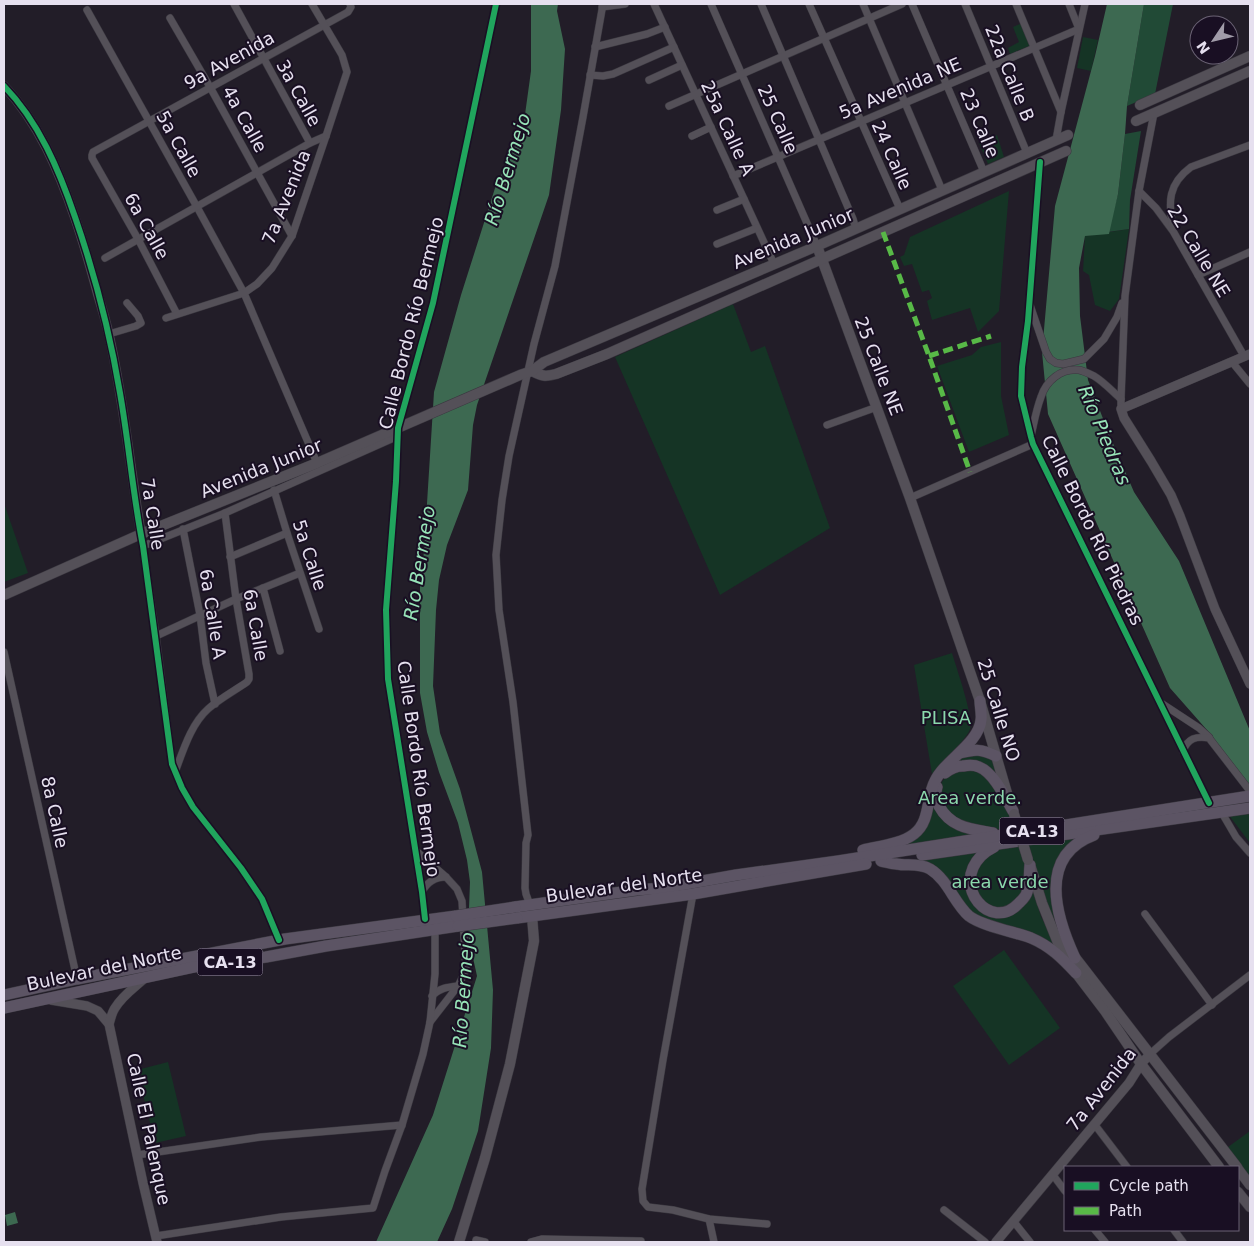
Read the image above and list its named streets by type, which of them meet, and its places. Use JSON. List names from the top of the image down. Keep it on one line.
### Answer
{"streets":{"highway":["CA-13","Bulevar del Norte"],"main road":["Avenida Junior","25 Calle NE","25 Calle NO"],"street":["9a Avenida","22a Calle B","5a Avenida NE","3a Calle","4a Calle","25 Calle","23 Calle","25a Calle A","5a Calle","24 Calle","7a Avenida","6a Calle","22 Calle NE","Calle Bordo Río Bermejo","7a Calle","Calle Bordo Río Piedras","6a Calle A","8a Calle","Calle El Palenque"]},"crossings":[["9a Avenida","3a Calle"],["9a Avenida","4a Calle"],["9a Avenida","5a Calle"],["9a Avenida","7a Avenida"],["9a Avenida","6a Calle"],["22a Calle B","5a Avenida NE"],["22a Calle B","Avenida Junior"],["5a Avenida NE","25 Calle"],["5a Avenida NE","23 Calle"],["5a Avenida NE","25a Calle A"],["5a Avenida NE","24 Calle"],["4a Calle","7a Avenida"],["25 Calle","Avenida Junior"],["25 Calle","25 Calle NE"],["23 Calle","Avenida Junior"],["25a Calle A","Avenida Junior"],["5a Calle","7a Avenida"],["5a Calle","Avenida Junior"],["24 Calle","Avenida Junior"],["7a Avenida","6a Calle"],["6a Calle","6a Calle A"],["Avenida Junior","Calle Bordo Río Bermejo"],["Avenida Junior","25 Calle NE"],["Avenida Junior","7a Calle"],["Avenida Junior","Calle Bordo Río Piedras"],["Calle Bordo Río Bermejo","Bulevar del Norte"],["25 Calle NE","25 Calle NO"],["7a Calle","Bulevar del Norte"],["Calle Bordo Río Piedras","Bulevar del Norte"],["8a Calle","Bulevar del Norte"]],"water":["Río Bermejo","Río Piedras"],"parks":["PLISA","Area verde.","area verde"],"legend":["Cycle path","Path"],"north":"bottom left"}
